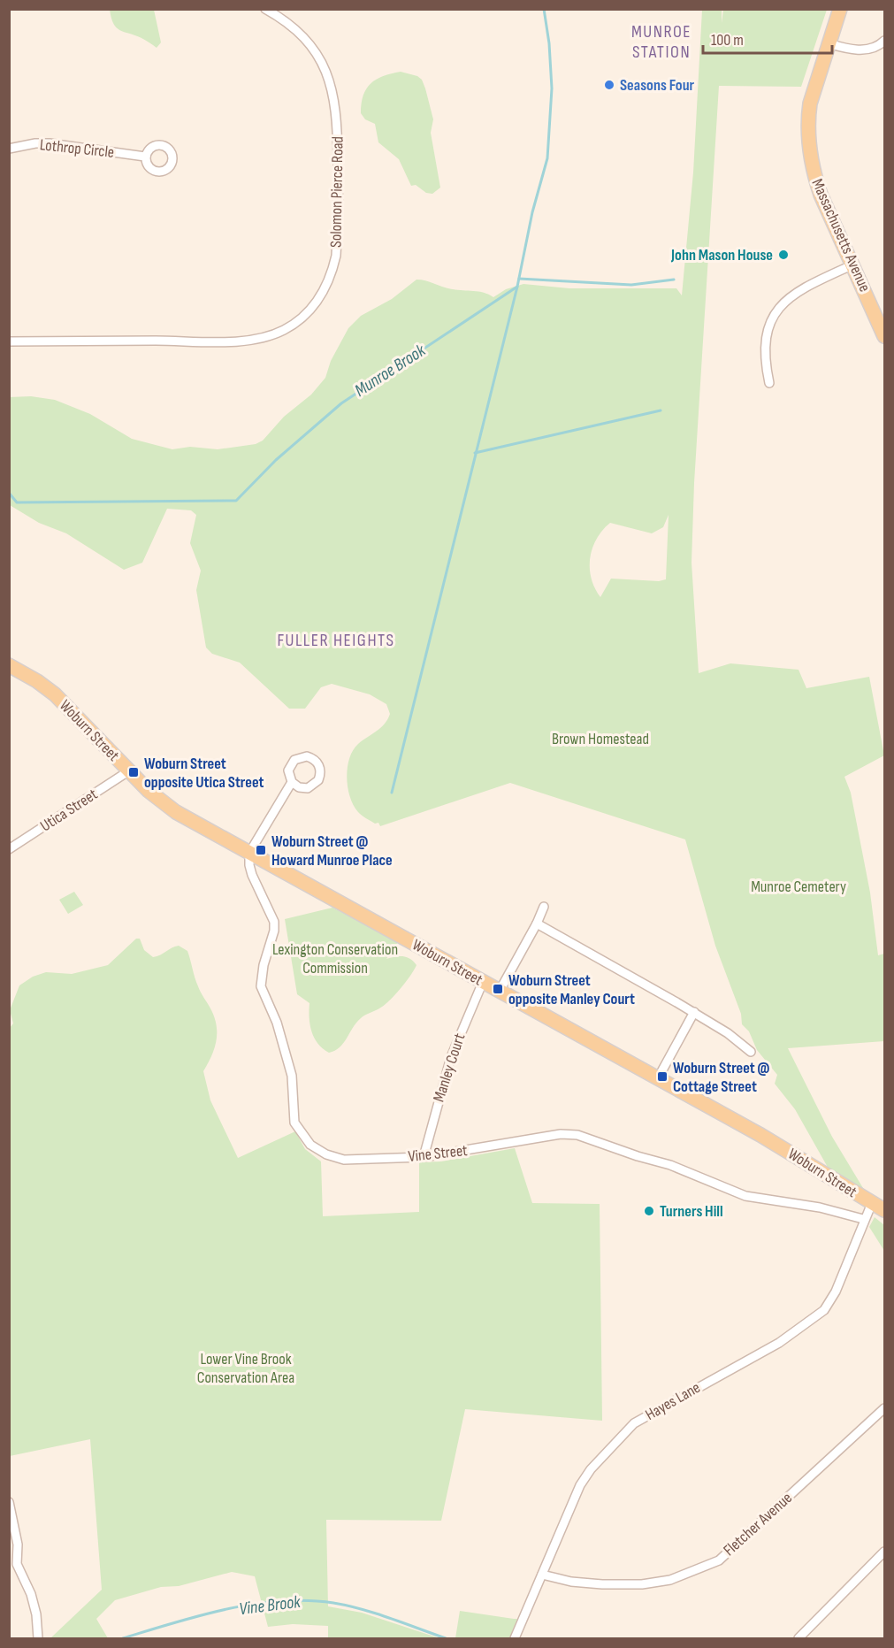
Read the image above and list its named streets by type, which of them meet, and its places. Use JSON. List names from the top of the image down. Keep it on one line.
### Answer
{"streets":{"main road":["Massachusetts Avenue","Woburn Street"],"street":["Lothrop Circle","Solomon Pierce Road","Utica Street","Manley Court","Vine Street","Hayes Lane","Fletcher Avenue"]},"crossings":[["Woburn Street","Utica Street"],["Woburn Street","Manley Court"],["Woburn Street","Vine Street"],["Woburn Street","Hayes Lane"],["Manley Court","Vine Street"],["Vine Street","Hayes Lane"],["Hayes Lane","Fletcher Avenue"]],"districts":["MUNROE STATION","FULLER HEIGHTS"],"water":["Munroe Brook","Vine Brook"],"parks":["Brown Homestead","Munroe Cemetery","Lexington Conservation Commission","Lower Vine Brook Conservation Area"],"places":{"other":["Seasons Four","John Mason House","Turners Hill"],"transit":["Woburn Street opposite Utica Street","Woburn Street @ Howard Munroe Place","Woburn Street opposite Manley Court","Woburn Street @ Cottage Street"]},"scale_bar":"100 m"}
